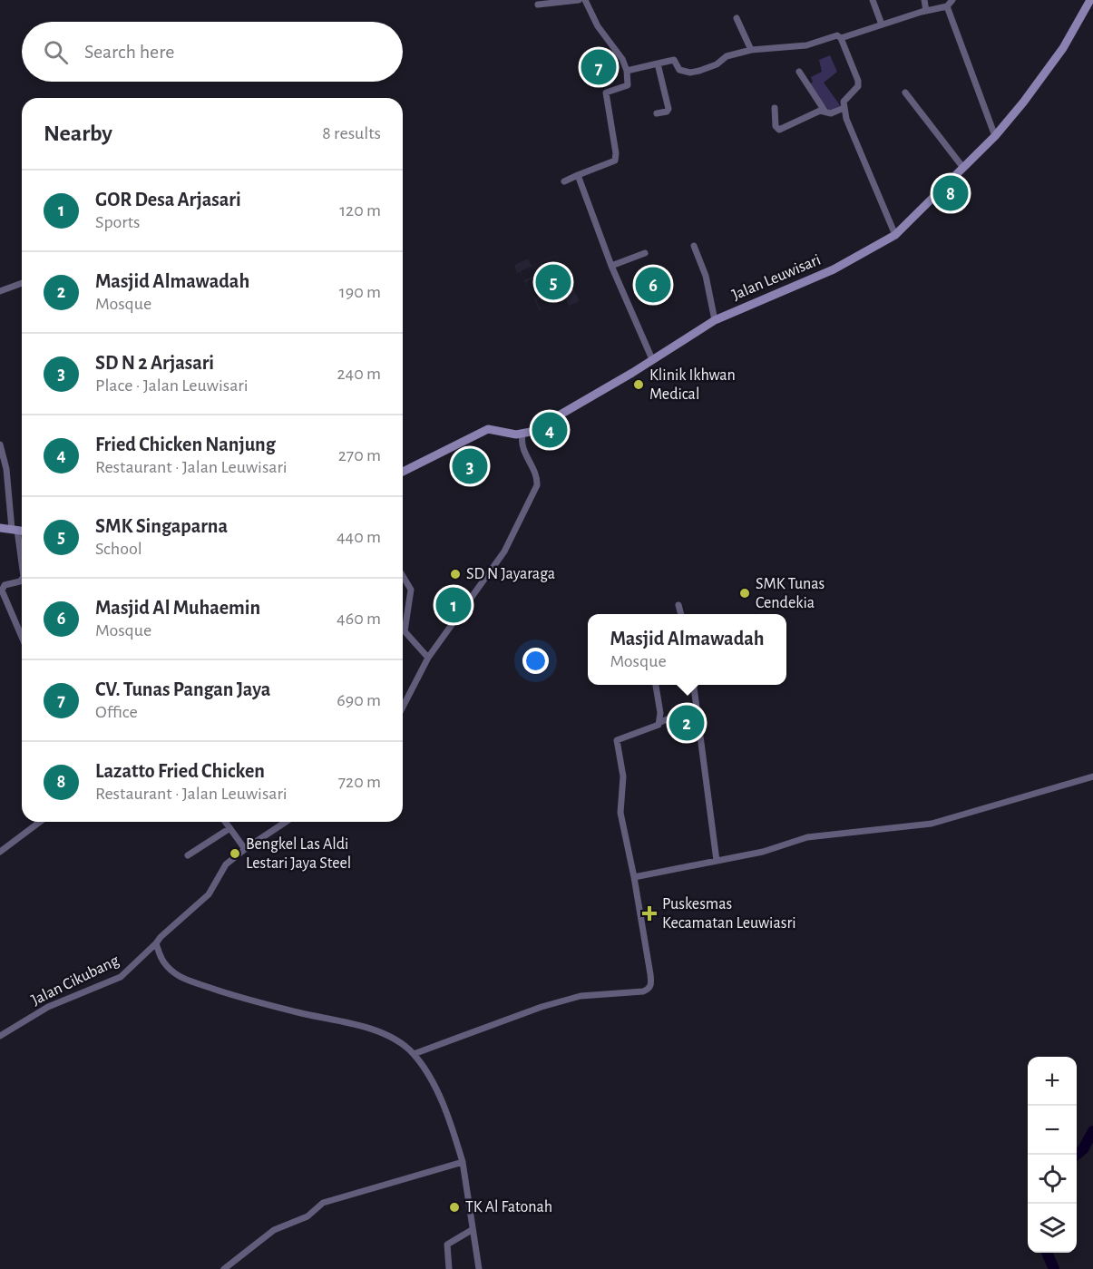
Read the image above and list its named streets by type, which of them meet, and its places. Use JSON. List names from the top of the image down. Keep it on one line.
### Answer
{"streets":{"main road":["Jalan Leuwisari"],"street":["Jalan Cikubang"]},"places":{"other":["Klinik Ikhwan Medical","SD N Jayaraga","SMK Tunas Cendekia","Bengkel Las Aldi Lestari Jaya Steel","TK Al Fatonah"],"health":["Puskesmas Kecamatan Leuwiasri"]},"page":{"search":"Search here","pins":["7","8","5","6","4","3","1","2"],"heading":["Nearby","8 results"],"list":[{"mark":"1","name":"GOR Desa Arjasari","note":"Sports","value":"120 m"},{"mark":"2","name":"Masjid Almawadah","note":"Mosque","value":"190 m"},{"mark":"3","name":"SD N 2 Arjasari","note":"Place · Jalan Leuwisari","value":"240 m"},{"mark":"4","name":"Fried Chicken Nanjung","note":"Restaurant · Jalan Leuwisari","value":"270 m"},{"mark":"5","name":"SMK Singaparna","note":"School","value":"440 m"},{"mark":"6","name":"Masjid Al Muhaemin","note":"Mosque","value":"460 m"},{"mark":"7","name":"CV. Tunas Pangan Jaya","note":"Office","value":"690 m"},{"mark":"8","name":"Lazatto Fried Chicken","note":"Restaurant · Jalan Leuwisari","value":"720 m"}],"popup":["Masjid Almawadah","Mosque"],"map_buttons":["+","−"]}}
